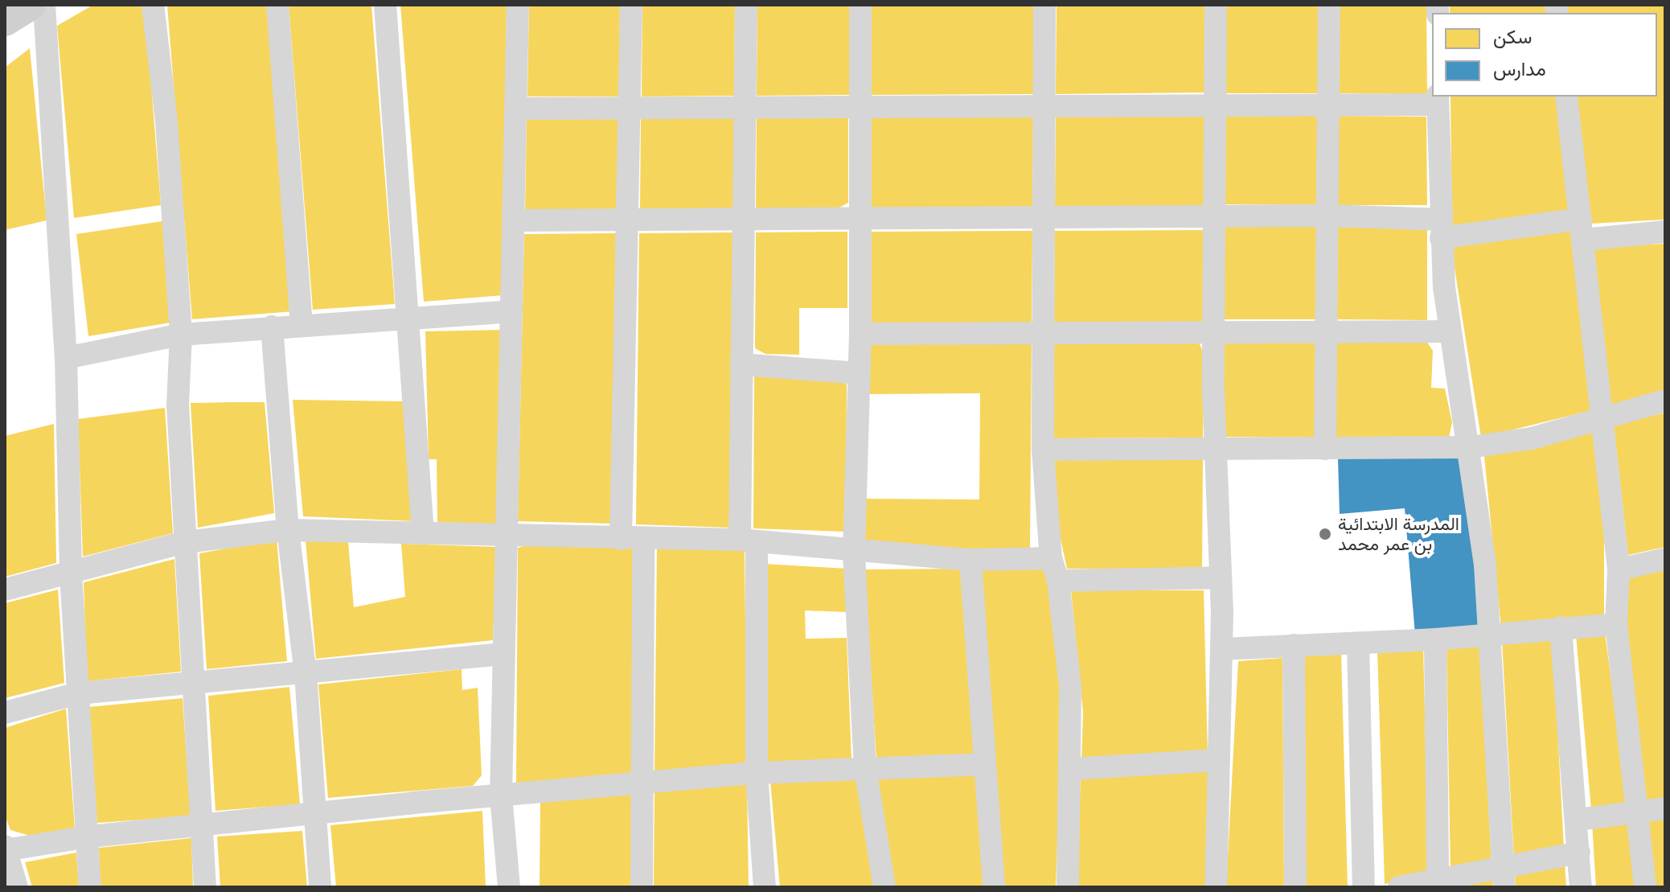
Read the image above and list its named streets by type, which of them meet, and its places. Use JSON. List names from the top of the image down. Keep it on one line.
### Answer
{"places":["المدرسة الابتدائية بن عمر محمد"],"legend":["سكن","مدارس"]}
